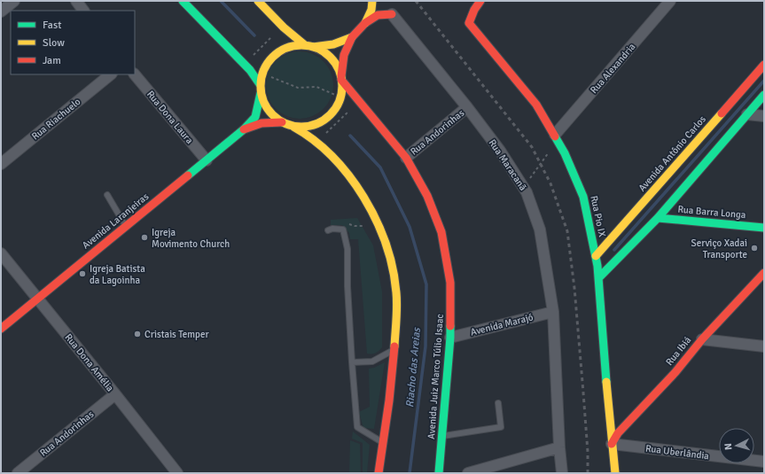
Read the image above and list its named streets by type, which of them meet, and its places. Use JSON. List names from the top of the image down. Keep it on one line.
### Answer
{"streets":{"street":["Rua Alexandria","Rua Dona Laura","Rua Riachuelo","Rua Andorinhas","Avenida Antônio Carlos","Rua Maracanã","Rua Barra Longa","Rua Pio IX","Avenida Laranjeiras","Avenida Marajó","Rua Ibiá","Rua Dona Amélia","Avenida Juiz Marco Túlio Isaac","Rua Uberlândia"]},"crossings":[["Rua Alexandria","Rua Pio IX"],["Rua Dona Laura","Avenida Laranjeiras"],["Rua Andorinhas","Rua Maracanã"],["Rua Andorinhas","Rua Dona Amélia"],["Rua Andorinhas","Avenida Juiz Marco Túlio Isaac"],["Avenida Antônio Carlos","Rua Pio IX"],["Rua Maracanã","Avenida Marajó"],["Rua Pio IX","Rua Ibiá"],["Rua Pio IX","Rua Uberlândia"],["Avenida Laranjeiras","Rua Dona Amélia"],["Avenida Marajó","Avenida Juiz Marco Túlio Isaac"],["Rua Ibiá","Rua Uberlândia"]],"water":["Riacho das Areias"],"places":["Igreja Movimento Church","Serviço Xadai Transporte","Igreja Batista da Lagoinha","Cristais Temper"],"legend":["Fast","Slow","Jam"],"north":"left"}
